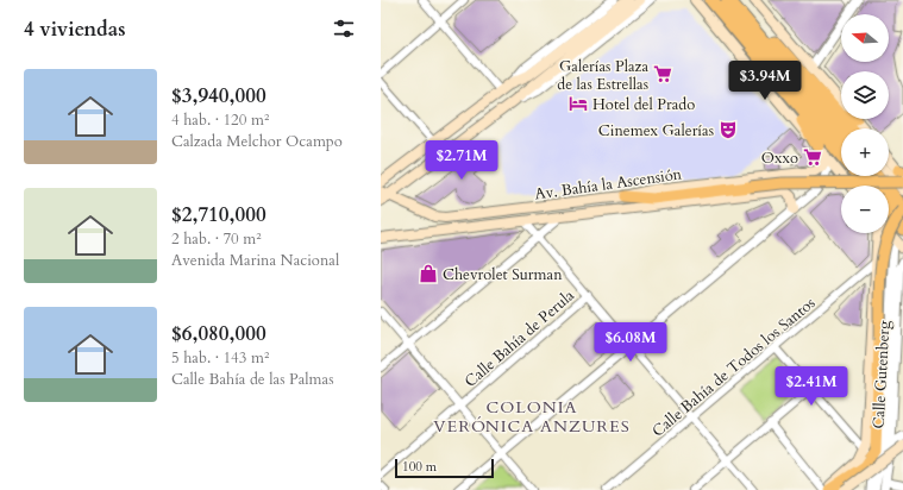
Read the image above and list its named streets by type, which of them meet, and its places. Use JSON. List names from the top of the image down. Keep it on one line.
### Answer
{"streets":{"main road":["Av. Bahía la Ascensión"],"street":["Calle Bahía de Perula","Calle Bahía de Todos los Santos","Calle Gutenberg"]},"districts":["COLONIA VERÓNICA ANZURES"],"places":{"supermarket":["Galerías Plaza de las Estrellas","Oxxo"],"hotel":["Hotel del Prado"],"theatre":["Cinemex Galerías"],"shop":["Chevrolet Surman"]},"scale_bar":"100 m","north":"left","page":{"heading":"4 viviendas","map_buttons":["+","−"],"list":[{"name":"$3,940,000","note":"4 hab. · 120 m² · Calzada Melchor Ocampo"},{"name":"$2,710,000","note":"2 hab. · 70 m² · Avenida Marina Nacional"},{"name":"$6,080,000","note":"5 hab. · 143 m² · Calle Bahía de las Palmas"}],"price":["$3.94M","$2.71M","$6.08M","$2.41M"],"scale":"100 m"}}
